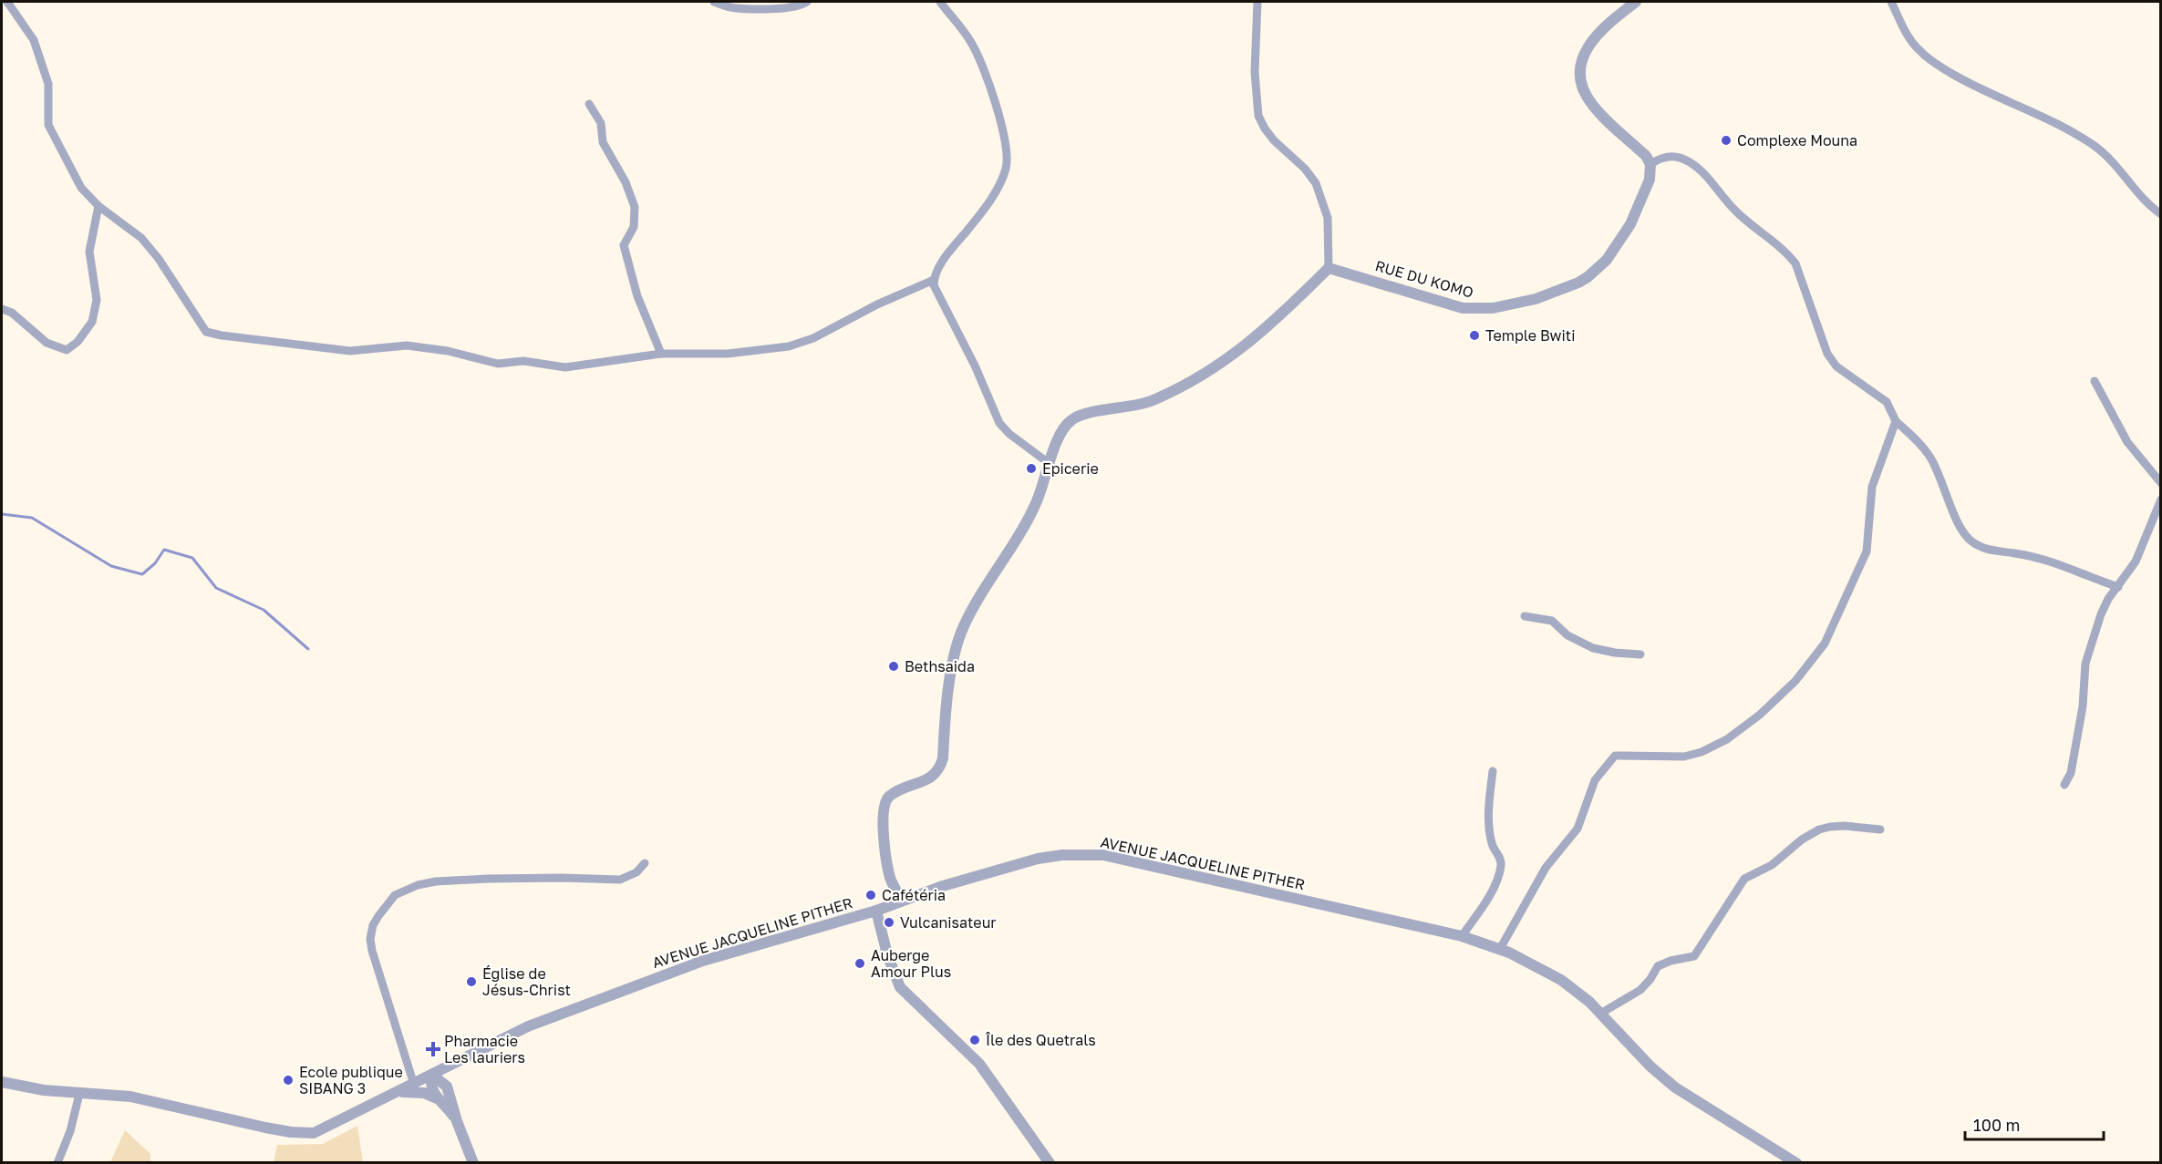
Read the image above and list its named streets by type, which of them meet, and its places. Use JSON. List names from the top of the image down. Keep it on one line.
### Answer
{"streets":{"street":["RUE DU KOMO","AVENUE JACQUELINE PITHER"]},"places":{"other":["Complexe Mouna","Temple Bwiti","Epicerie","Bethsaida","Cafétéria","Vulcanisateur","Auberge Amour Plus","Église de Jésus-Christ","Île des Quetrals","Ecole publique SIBANG 3"],"health":["Pharmacie Les lauriers"]},"scale_bar":"100 m"}
